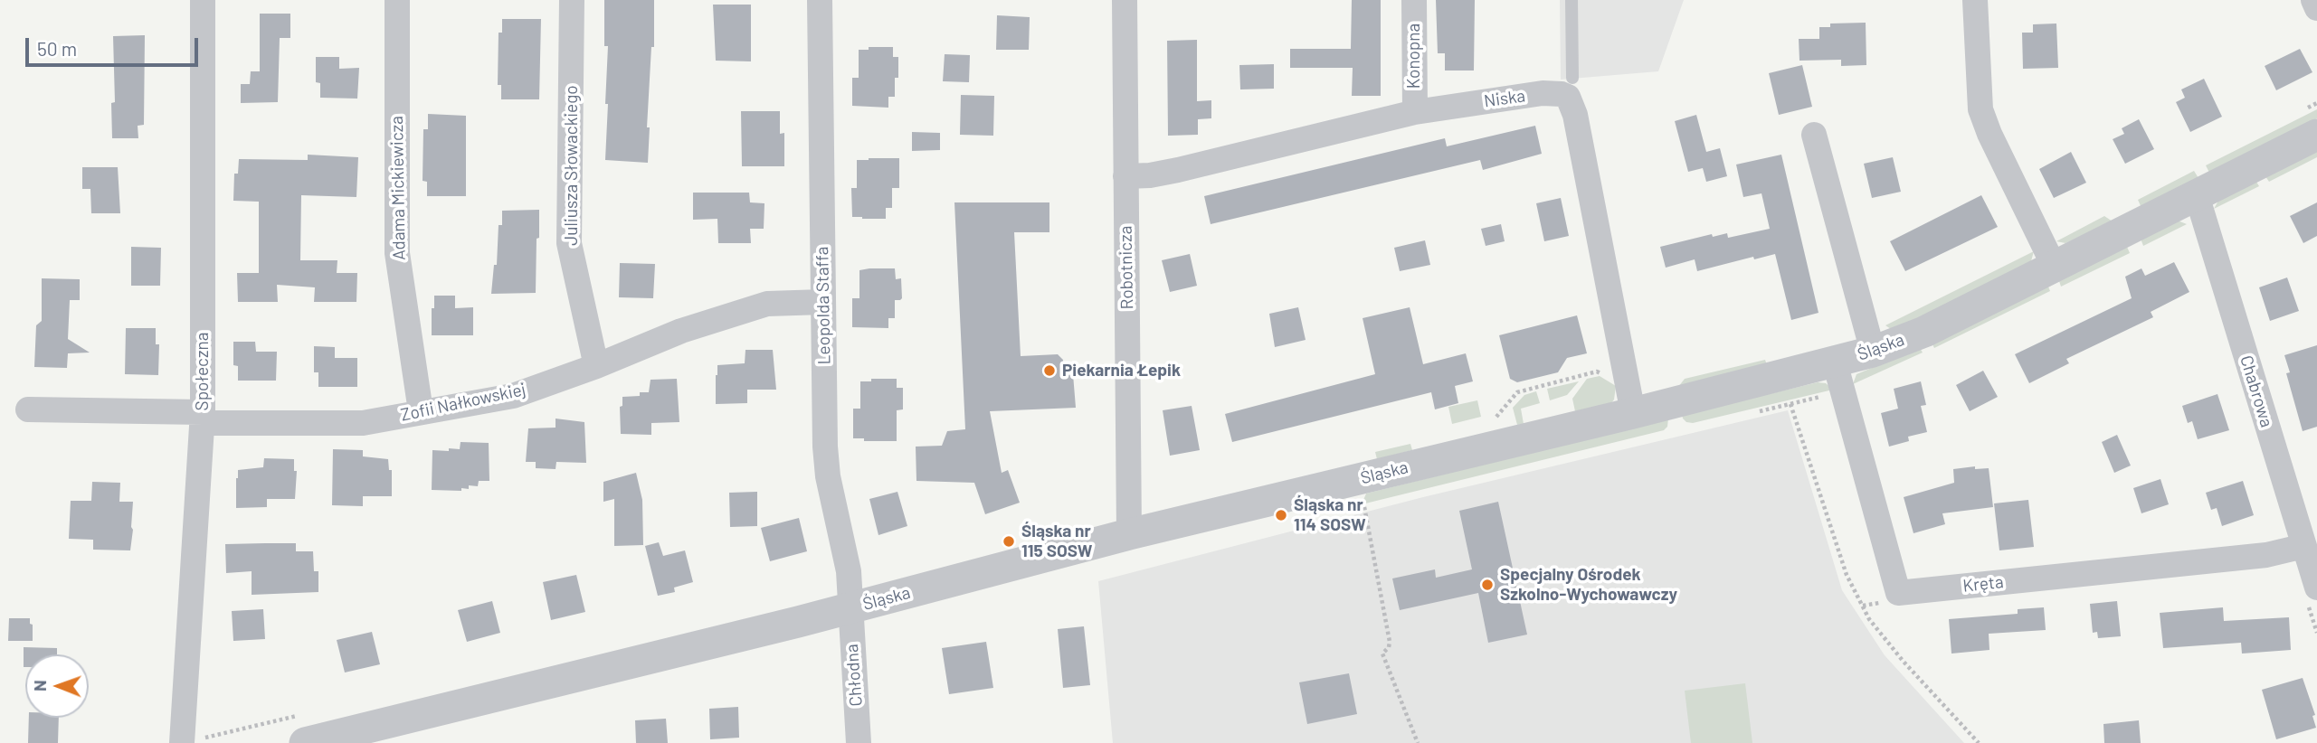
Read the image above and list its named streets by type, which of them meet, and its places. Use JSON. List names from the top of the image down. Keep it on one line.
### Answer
{"streets":{"street":["Konopna","Niska","Juliusza Słowackiego","Adama Mickiewicza","Robotnicza","Leopolda Staffa","Śląska","Społeczna","Chabrowa","Zofii Nałkowskiej","Kręta","Chłodna"]},"crossings":[["Konopna","Niska"],["Niska","Robotnicza"],["Juliusza Słowackiego","Zofii Nałkowskiej"],["Adama Mickiewicza","Zofii Nałkowskiej"],["Robotnicza","Śląska"],["Leopolda Staffa","Śląska"],["Leopolda Staffa","Zofii Nałkowskiej"],["Leopolda Staffa","Chłodna"],["Śląska","Chabrowa"],["Śląska","Kręta"],["Śląska","Chłodna"],["Społeczna","Zofii Nałkowskiej"],["Chabrowa","Kręta"]],"places":["Piekarnia Łepik","Śląska nr 114 SOSW","Śląska nr 115 SOSW","Specjalny Ośrodek Szkolno-Wychowawczy"],"scale_bar":"50 m","north":"left"}
